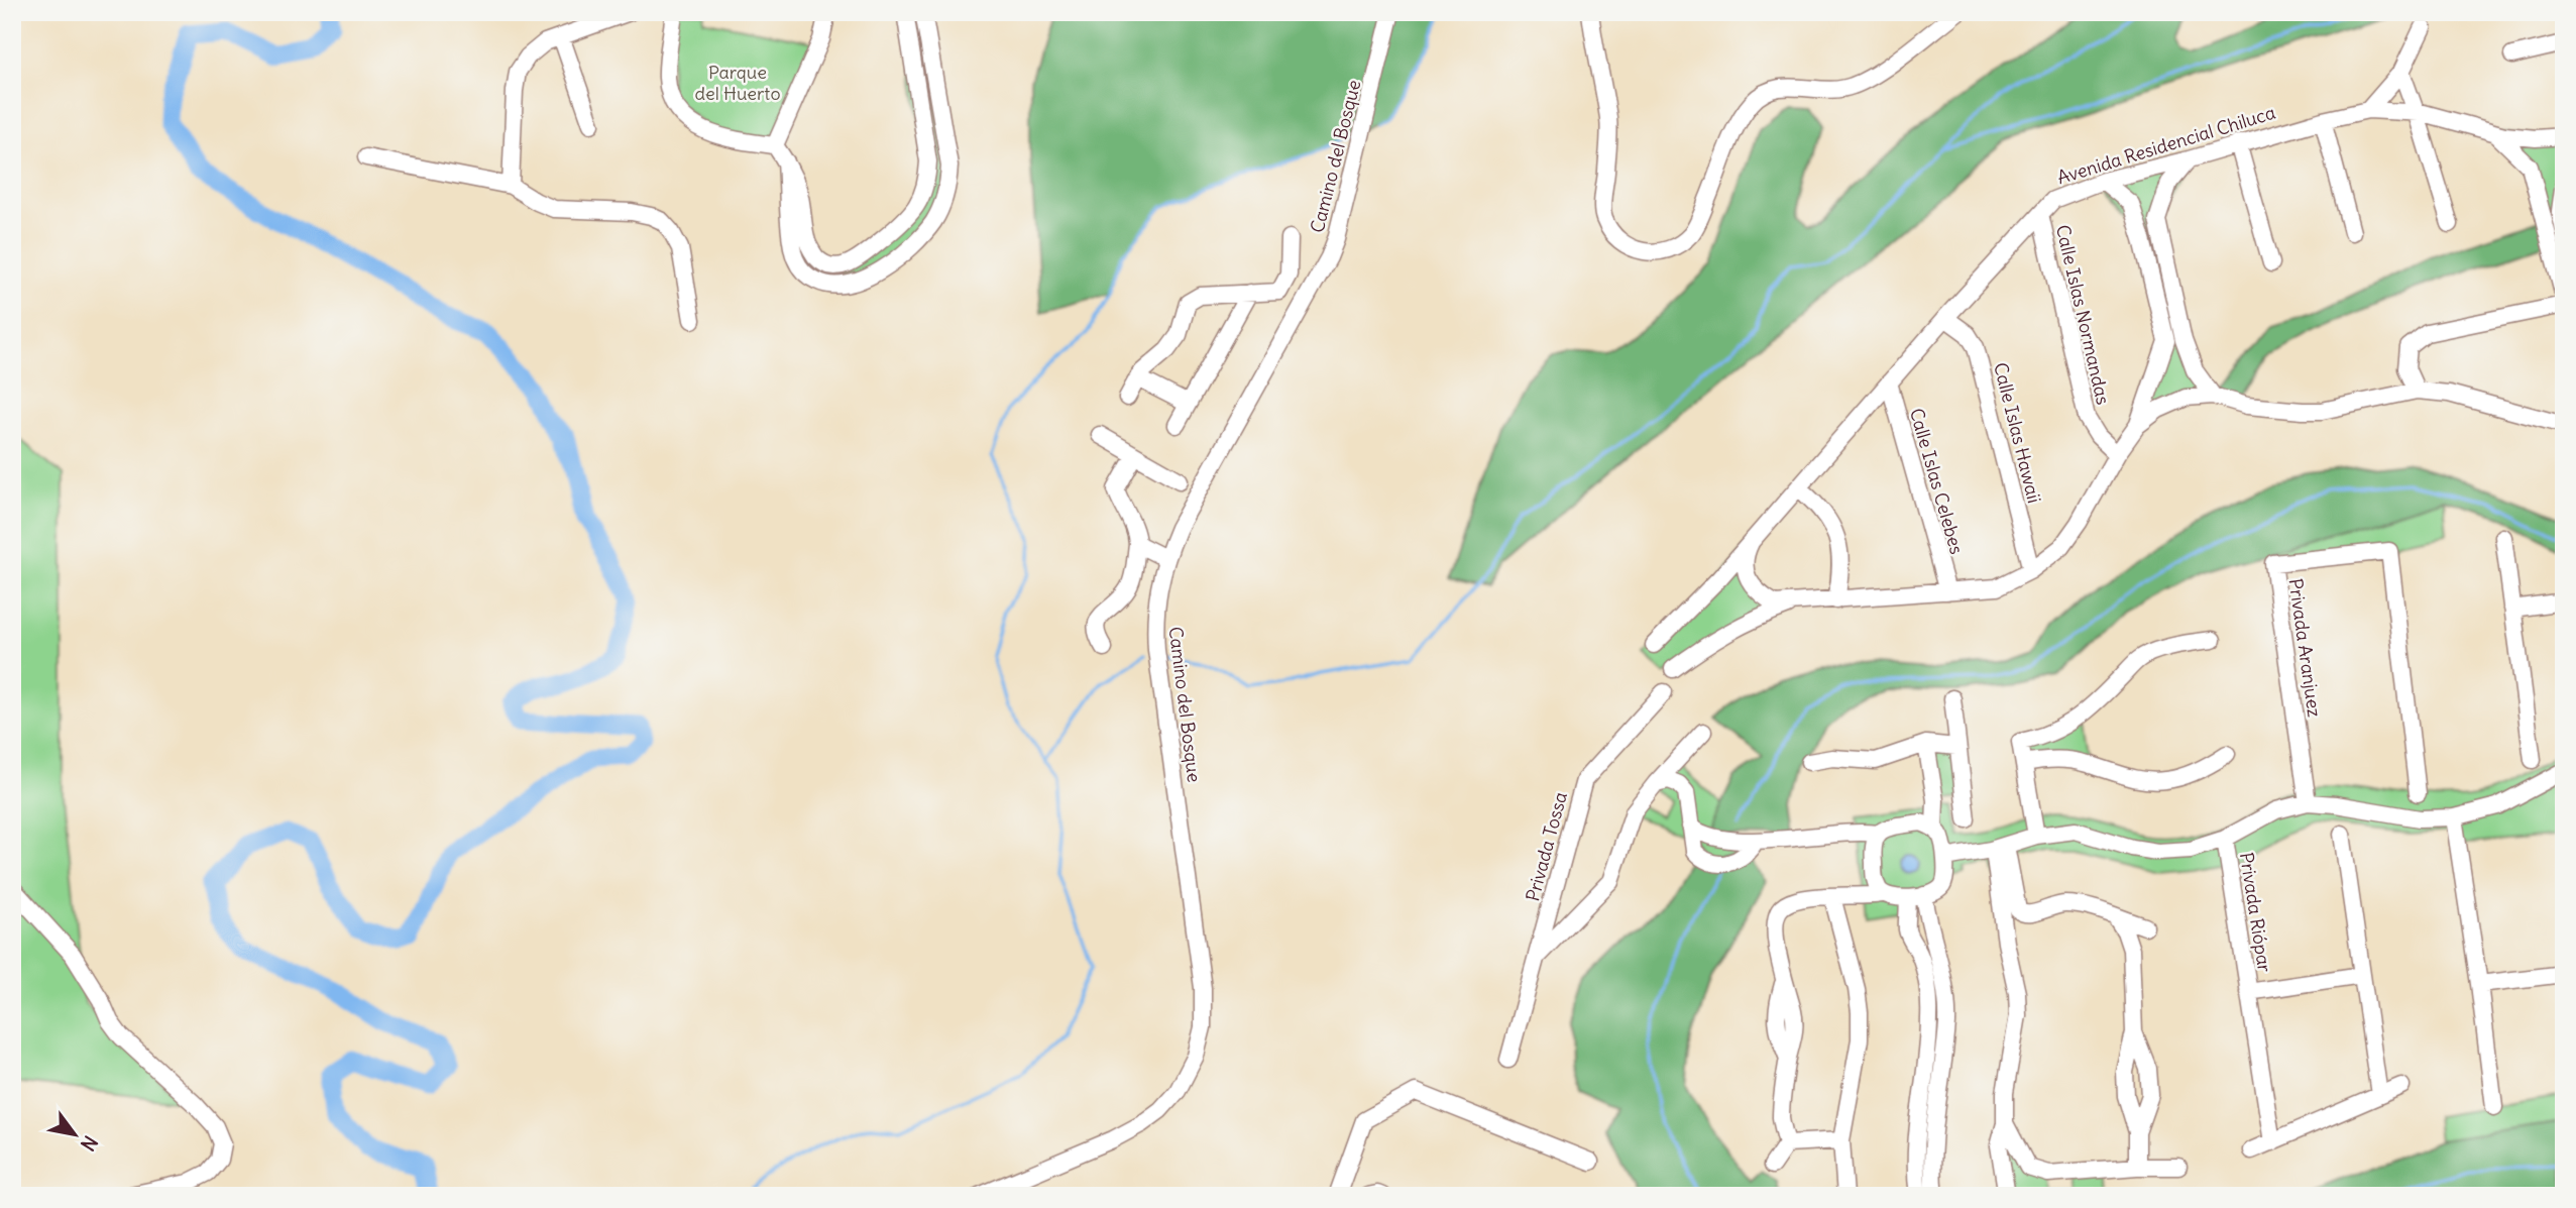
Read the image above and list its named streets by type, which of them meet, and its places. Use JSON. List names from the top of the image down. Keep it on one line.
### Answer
{"streets":{"street":["Avenida Residencial Chiluca","Camino del Bosque","Calle Islas Normandas","Calle Islas Hawaii","Calle Islas Celebes","Privada Aranjuez","Privada Tossa","Privada Riópar"]},"crossings":[["Avenida Residencial Chiluca","Calle Islas Normandas"],["Avenida Residencial Chiluca","Calle Islas Hawaii"],["Avenida Residencial Chiluca","Calle Islas Celebes"]],"parks":["Parque del Huerto"],"north":"bottom right"}
